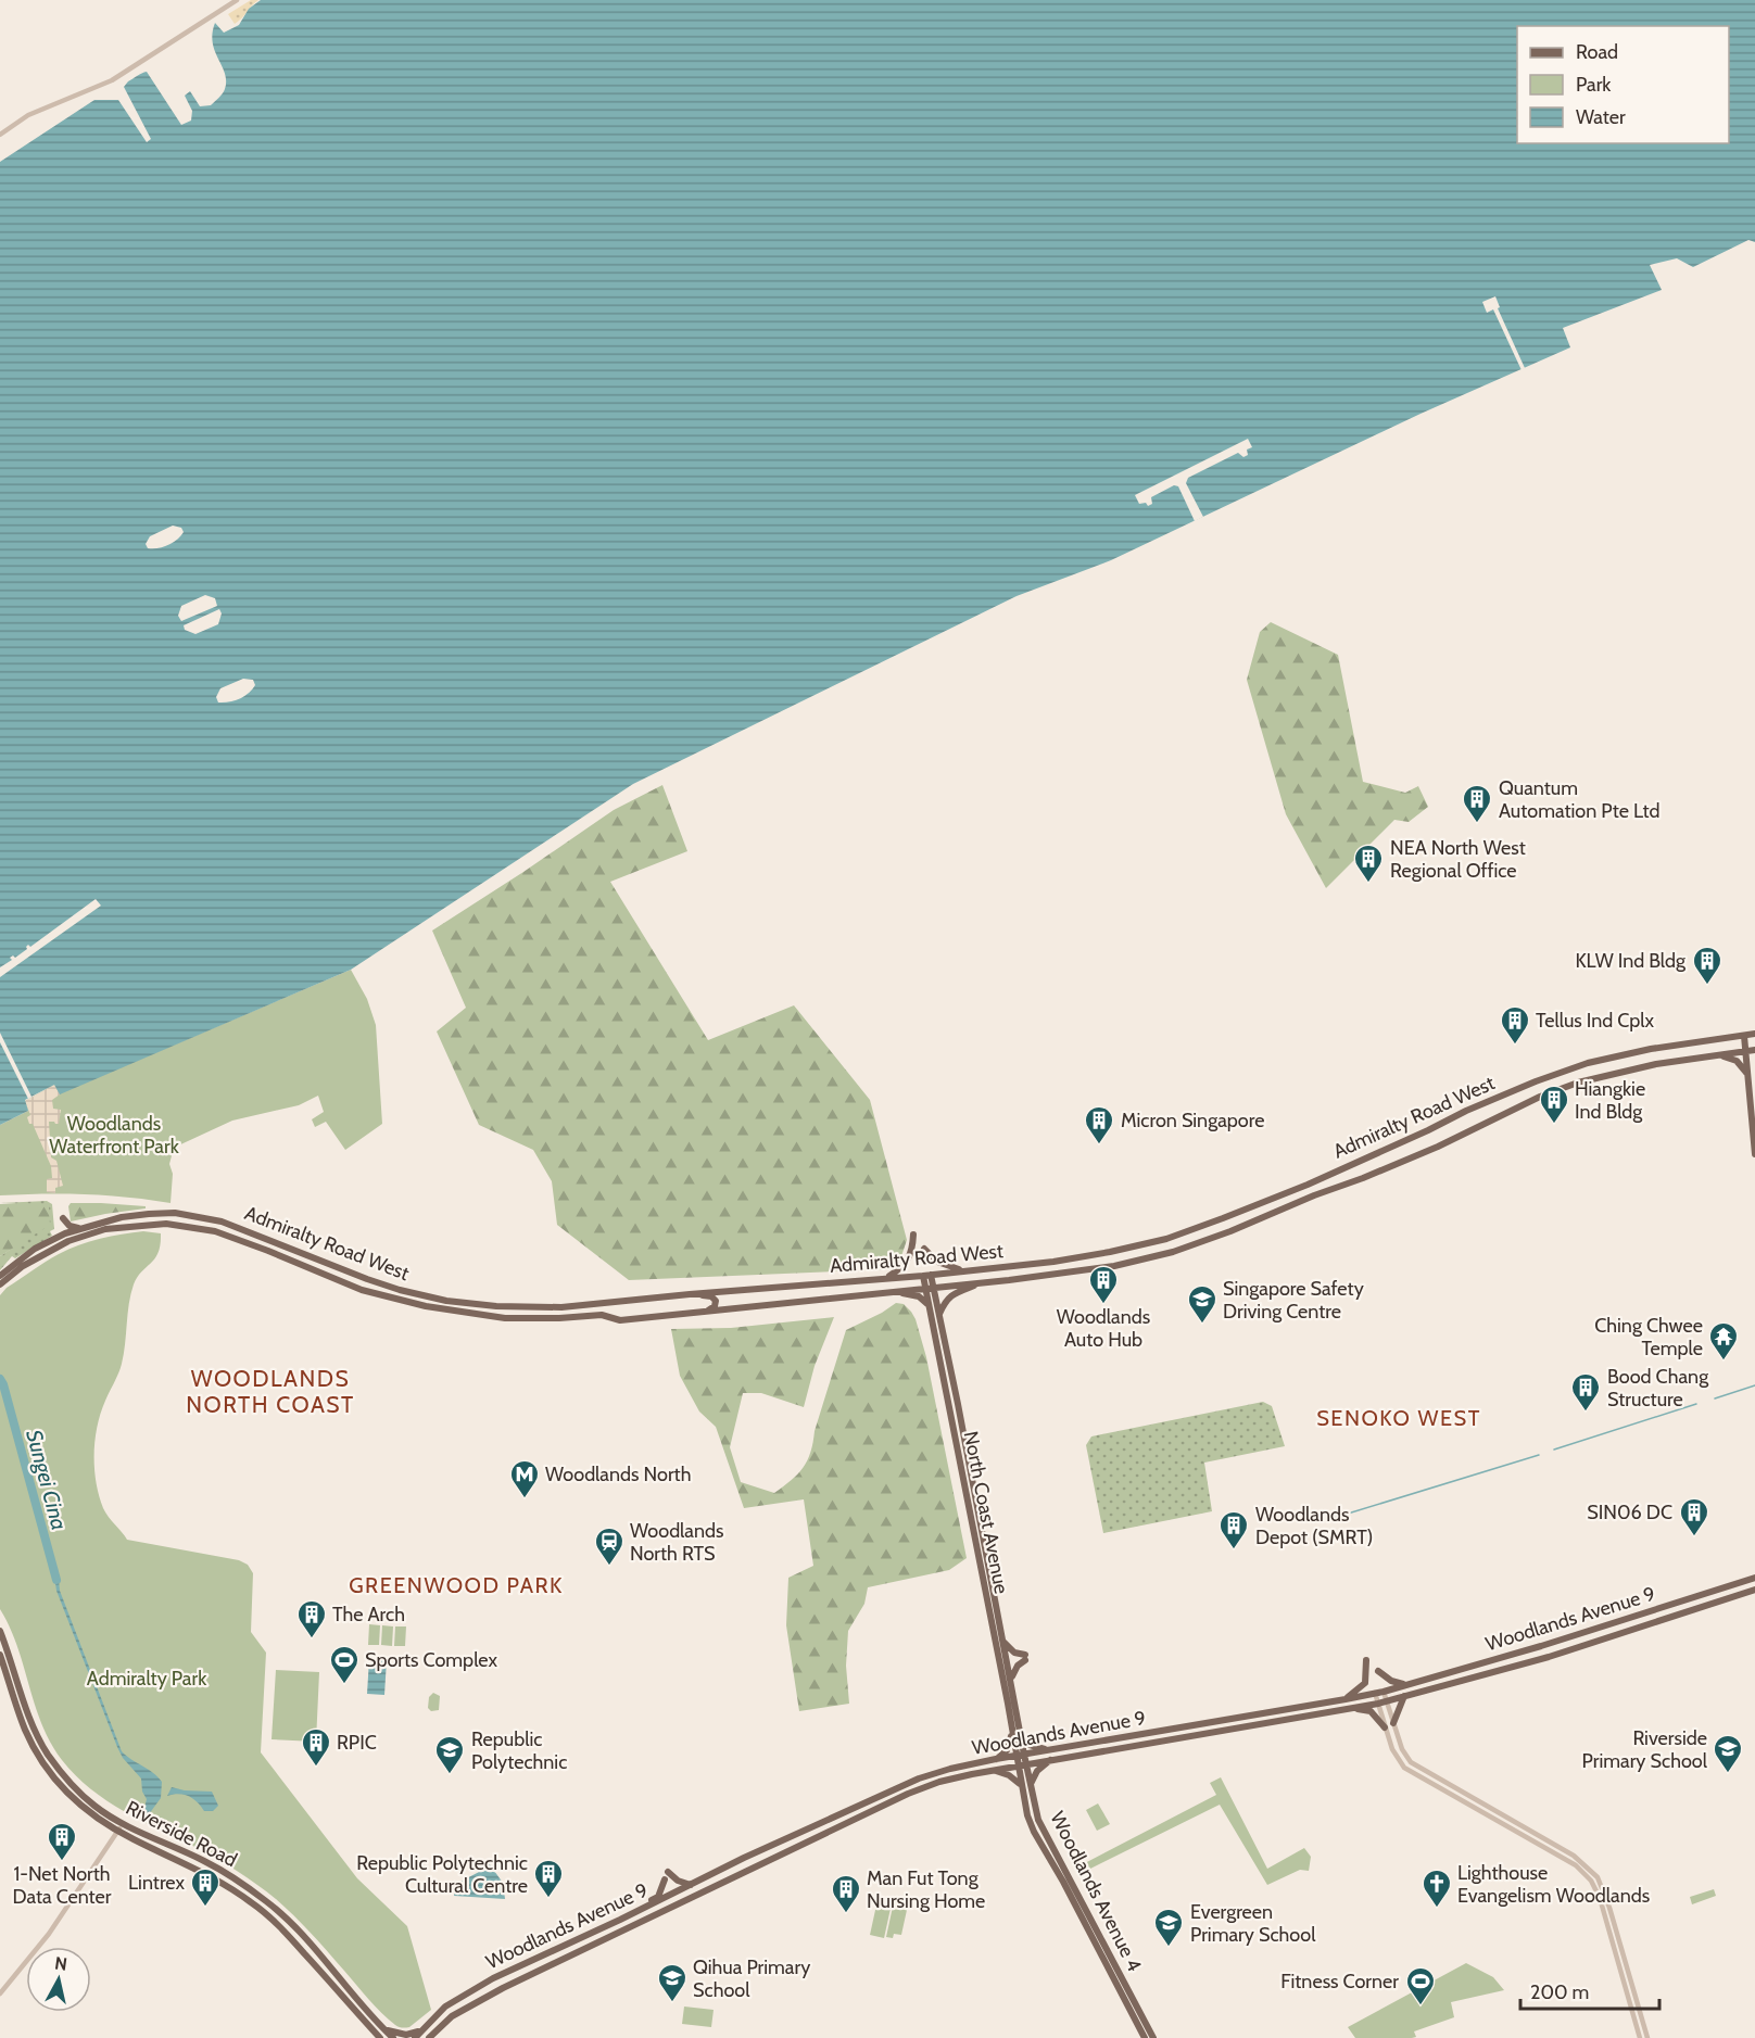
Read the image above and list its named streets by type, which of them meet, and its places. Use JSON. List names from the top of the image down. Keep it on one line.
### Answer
{"streets":{"main road":["Admiralty Road West","North Coast Avenue","Woodlands Avenue 9","Riverside Road","Woodlands Avenue 4"]},"crossings":[["Admiralty Road West","North Coast Avenue"],["North Coast Avenue","Woodlands Avenue 9"],["North Coast Avenue","Woodlands Avenue 4"],["Woodlands Avenue 9","Woodlands Avenue 4"]],"districts":["WOODLANDS NORTH COAST","SENOKO WEST","GREENWOOD PARK"],"water":["Sungei Cina"],"parks":["Woodlands Waterfront Park","Admiralty Park"],"places":{"building":["Quantum Automation Pte Ltd","NEA North West Regional Office","KLW Ind Bldg","Tellus Ind Cplx","Hiangkie Ind Bldg","Micron Singapore","Woodlands Auto Hub","Bood Chang Structure","SIN06 DC","Woodlands Depot (SMRT)","The Arch","RPIC","1-Net North Data Center","Republic Polytechnic Cultural Centre","Lintrex","Man Fut Tong Nursing Home"],"school or university":["Singapore Safety Driving Centre","Riverside Primary School","Republic Polytechnic","Evergreen Primary School","Qihua Primary School"],"temple":["Ching Chwee Temple"],"metro station":["Woodlands North"],"station":["Woodlands North RTS"],"sports":["Sports Complex","Fitness Corner"],"church":["Lighthouse Evangelism Woodlands"]},"legend":["Road","Park","Water"],"scale_bar":"200 m","north":"top"}
